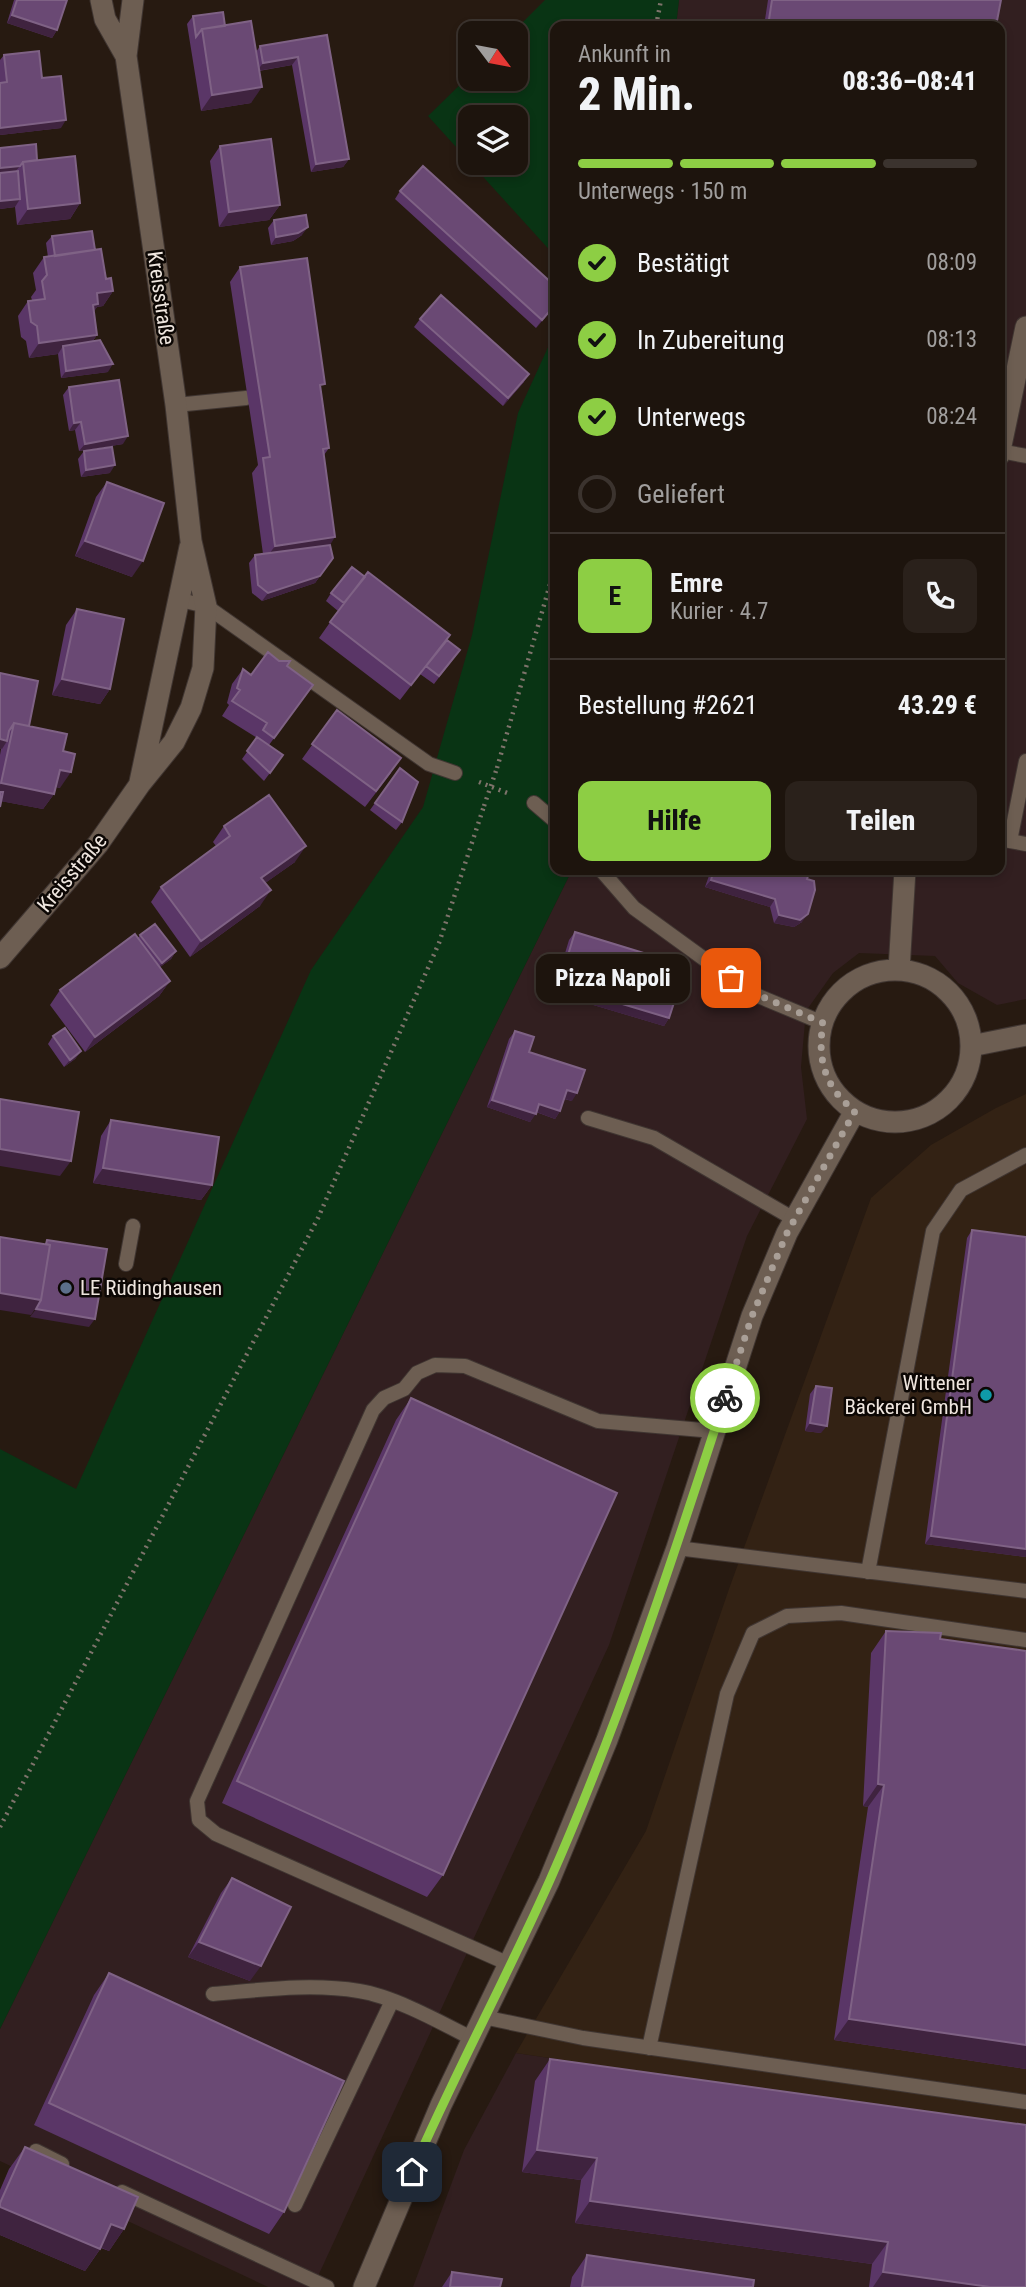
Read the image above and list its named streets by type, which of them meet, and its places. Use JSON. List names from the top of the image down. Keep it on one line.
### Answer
{"streets":{"street":["Kreisstraße"]},"places":["Pizza Napoli","LE Rüdinghausen","Wittener Bäckerei GmbH"],"north":"bottom right","page":{"heading":["2 Min.","Ankunft in","08:36–08:41"],"panel":["Emre","Kurier · 4.7","Bestellung #2621","43.29 €"],"bar":"Unterwegs · 150 m","list":[["Bestätigt","08:09"],["In Zubereitung","08:13"],["Unterwegs","08:24"],"Geliefert"],"round":"E","buttons":["Hilfe","Teilen"],"bubble":"Pizza Napoli"}}
